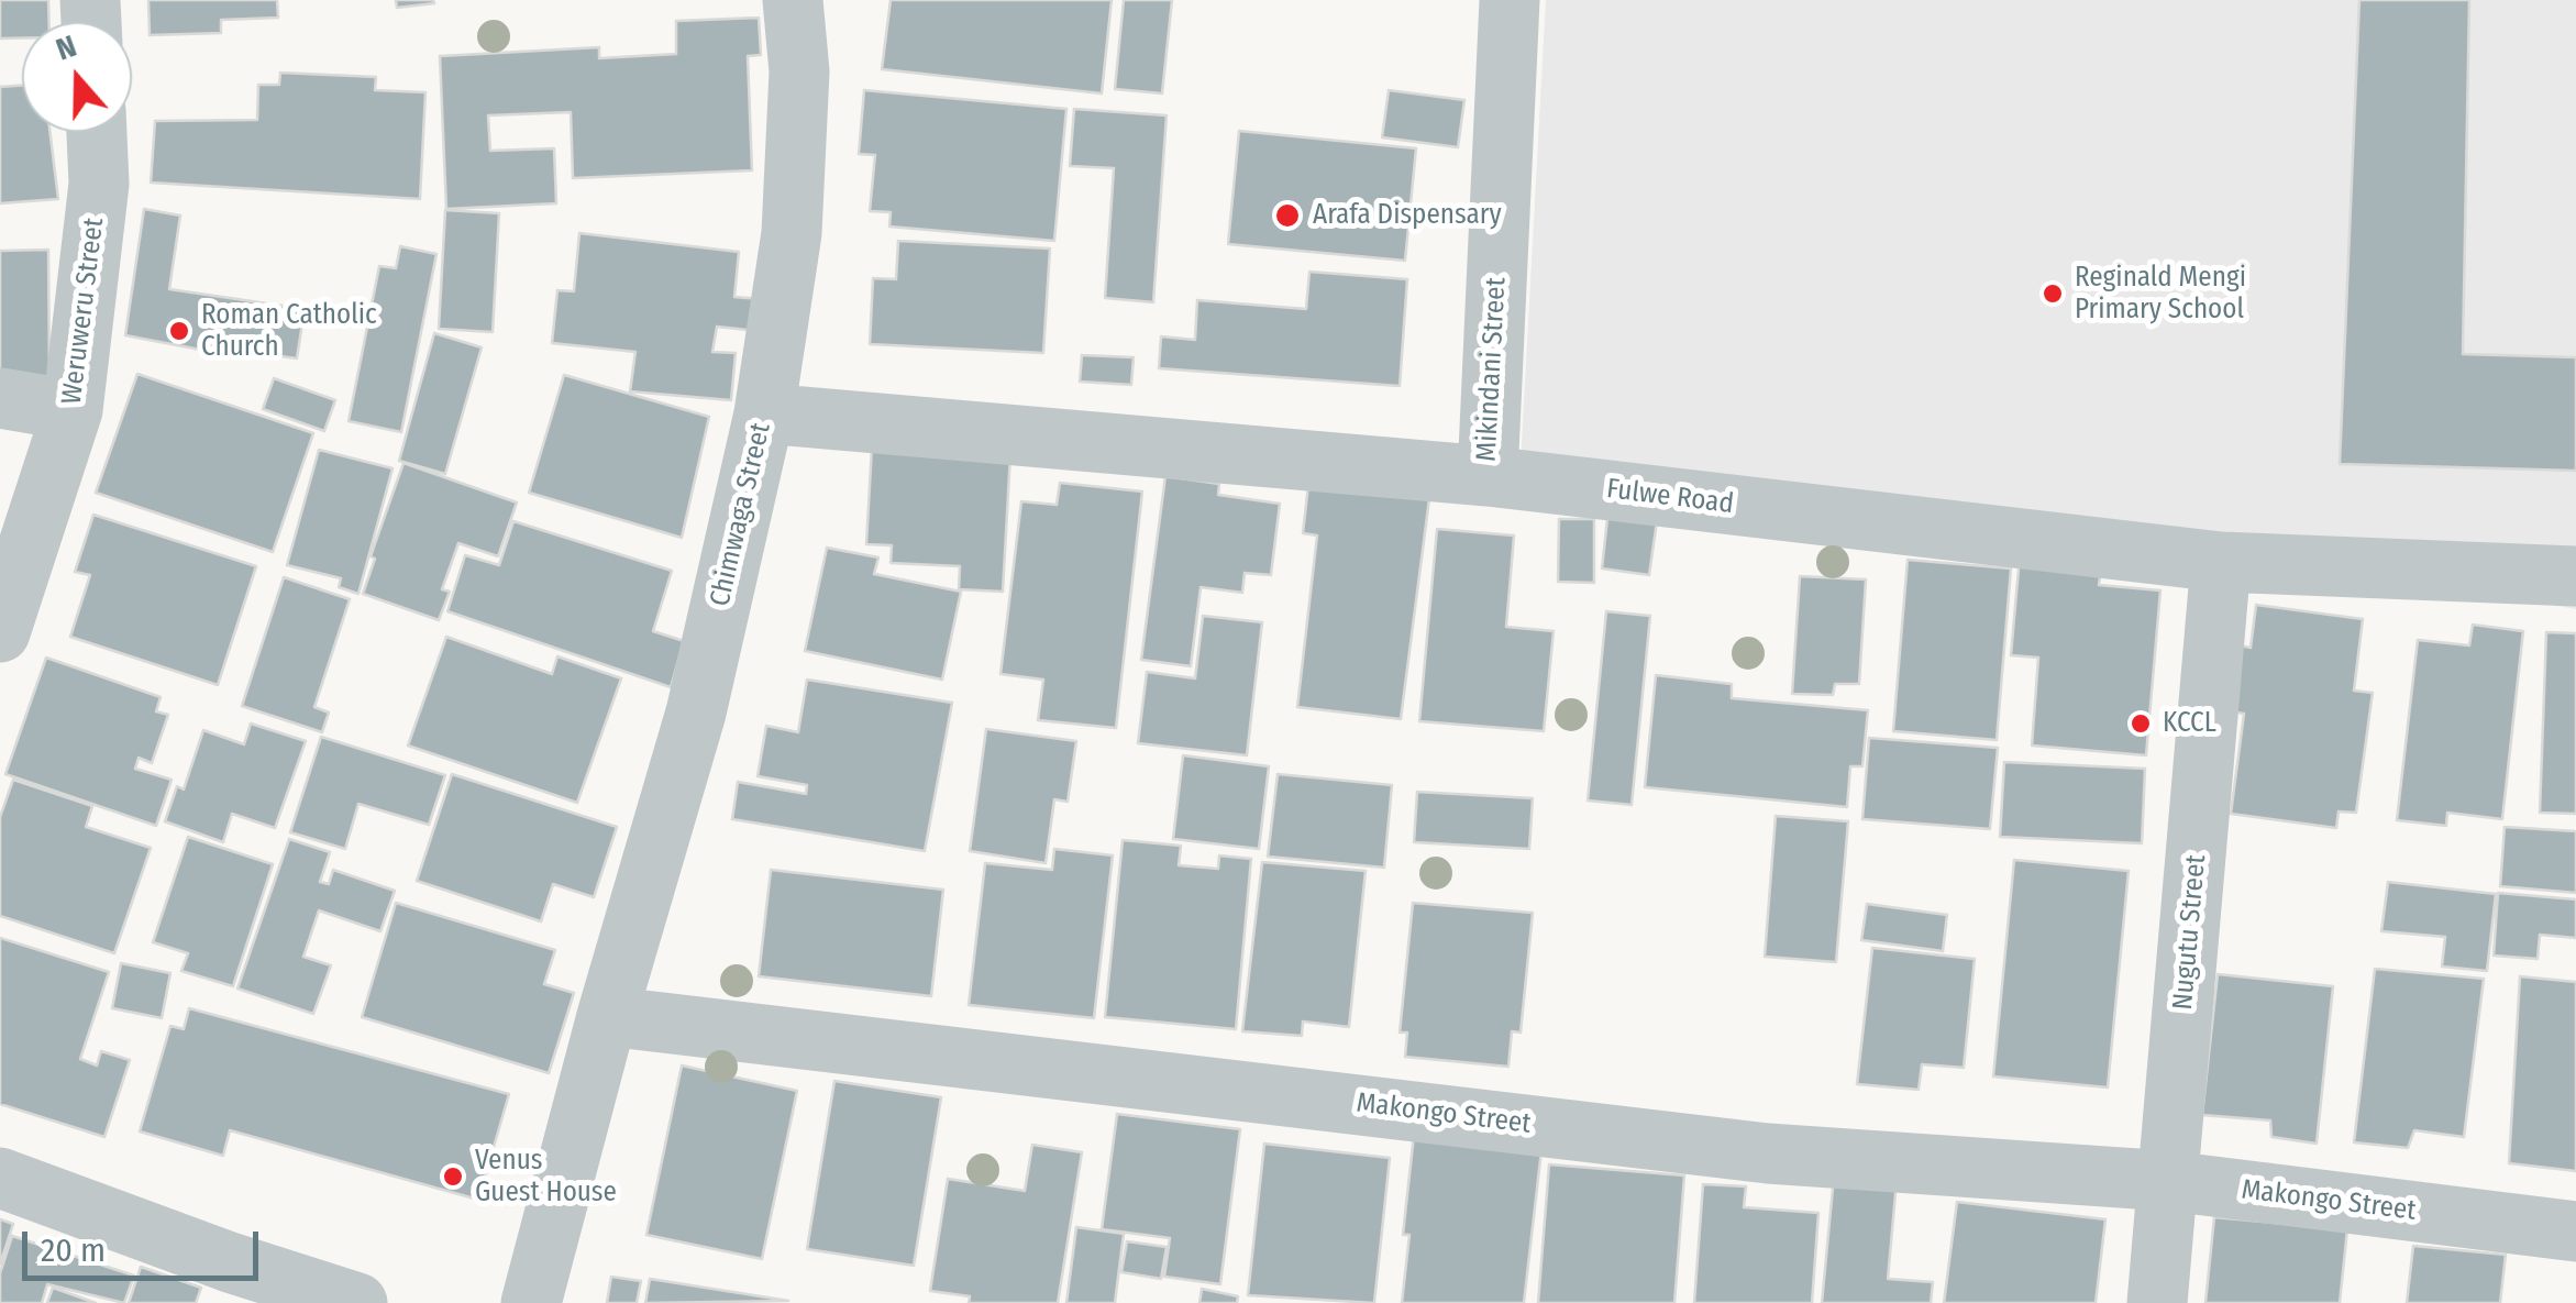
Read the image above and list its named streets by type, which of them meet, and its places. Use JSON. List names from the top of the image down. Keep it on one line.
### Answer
{"streets":{"street":["Weruweru Street","Mikindani Street","Fulwe Road","Chimwaga Street","Nugutu Street","Makongo Street"]},"crossings":[["Mikindani Street","Fulwe Road"],["Fulwe Road","Chimwaga Street"],["Fulwe Road","Nugutu Street"],["Chimwaga Street","Makongo Street"],["Nugutu Street","Makongo Street"]],"places":["Arafa Dispensary","Reginald Mengi Primary School","Roman Catholic Church","KCCL","Venus Guest House"],"scale_bar":"20 m","north":"top"}
